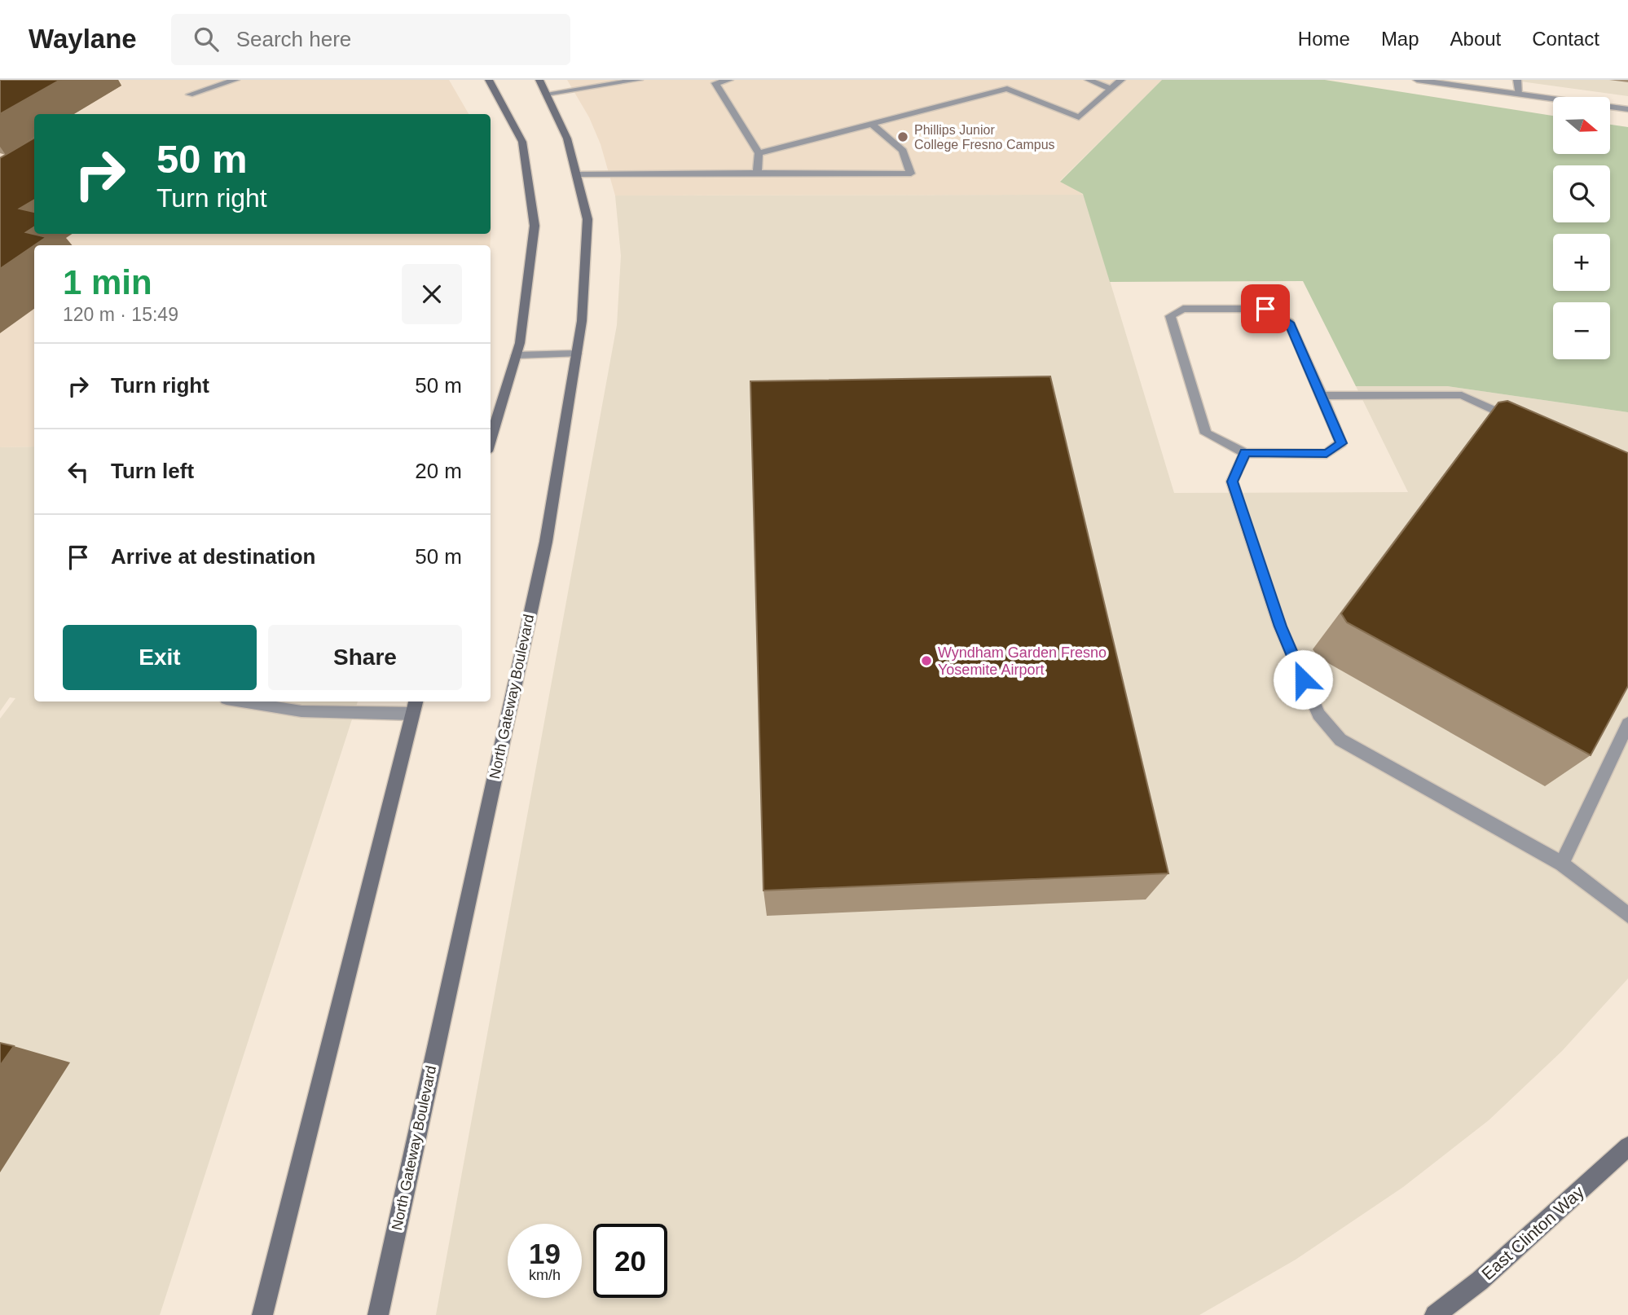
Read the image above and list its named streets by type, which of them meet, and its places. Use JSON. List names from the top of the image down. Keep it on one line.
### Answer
{"streets":{"main road":["North Gateway Boulevard","East Clinton Way"]},"places":["Phillips Junior College Fresno Campus","Wyndham Garden Fresno Yosemite Airport"],"north":"right","page":{"header":"Waylane","search":"Search here","nav":["Home","Map","About","Contact"],"map_buttons":["+","−"],"turn":["50 m","Turn right"],"heading":["1 min","120 m · 15:49"],"list":[{"name":"Turn right","value":"50 m"},{"name":"Turn left","value":"20 m"},{"name":"Arrive at destination","value":"50 m"}],"buttons":["Exit","Share"],"speed":"19 km/h","limit":"20"}}
